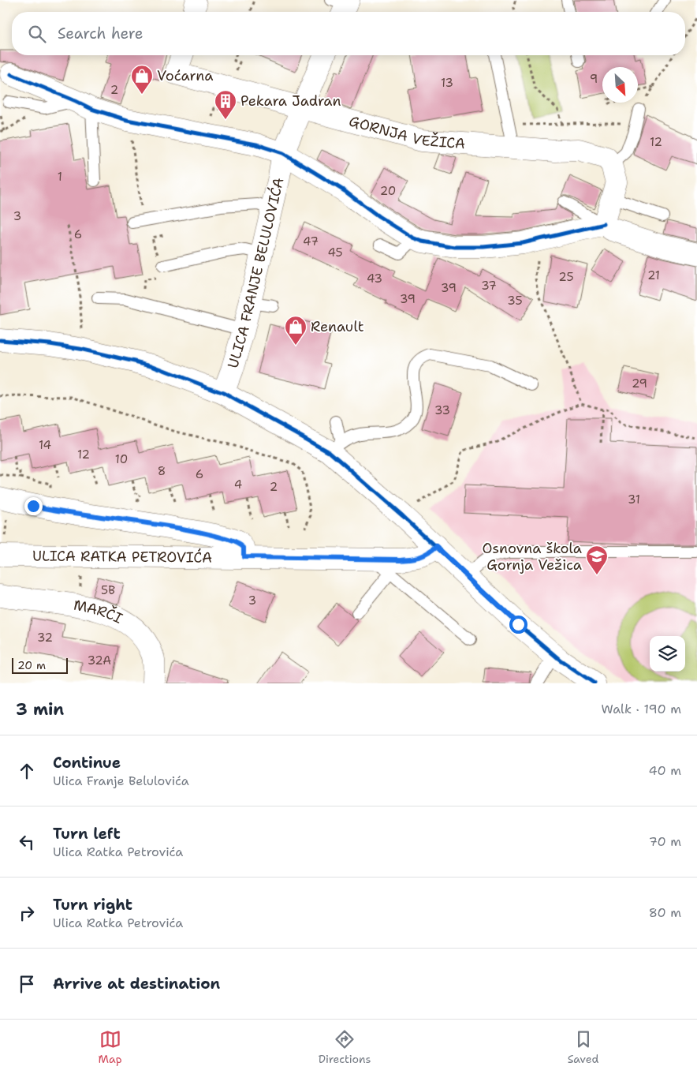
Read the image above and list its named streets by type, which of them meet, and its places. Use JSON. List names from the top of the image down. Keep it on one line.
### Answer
{"streets":{"street":["GORNJA VEŽICA","ULICA FRANJE BELULOVIĆA","ULICA RATKA PETROVIĆA","MARČI"]},"crossings":[["GORNJA VEŽICA","ULICA FRANJE BELULOVIĆA"]],"places":{"shop":["Voćarna","Renault"],"building":["Pekara Jadran"],"school or university":["Osnovna škola Gornja Vežica"]},"house_numbers":["9","13","2","12","1","20","3","6","47","45","21","25","43","37","39","39","35","29","33","14","12","10","8","6","4","2","31","5B","3","32","32A"],"scale_bar":"20 m","north":"bottom right","page":{"search":"Search here","scale":"20 m","heading":["3 min","Walk · 190 m"],"list":[["Continue","Ulica Franje Belulovića","40 m"],["Turn left","Ulica Ratka Petrovića","70 m"],["Turn right","Ulica Ratka Petrovića","80 m"],"Arrive at destination"],"nav":["Map","Directions","Saved"]}}
